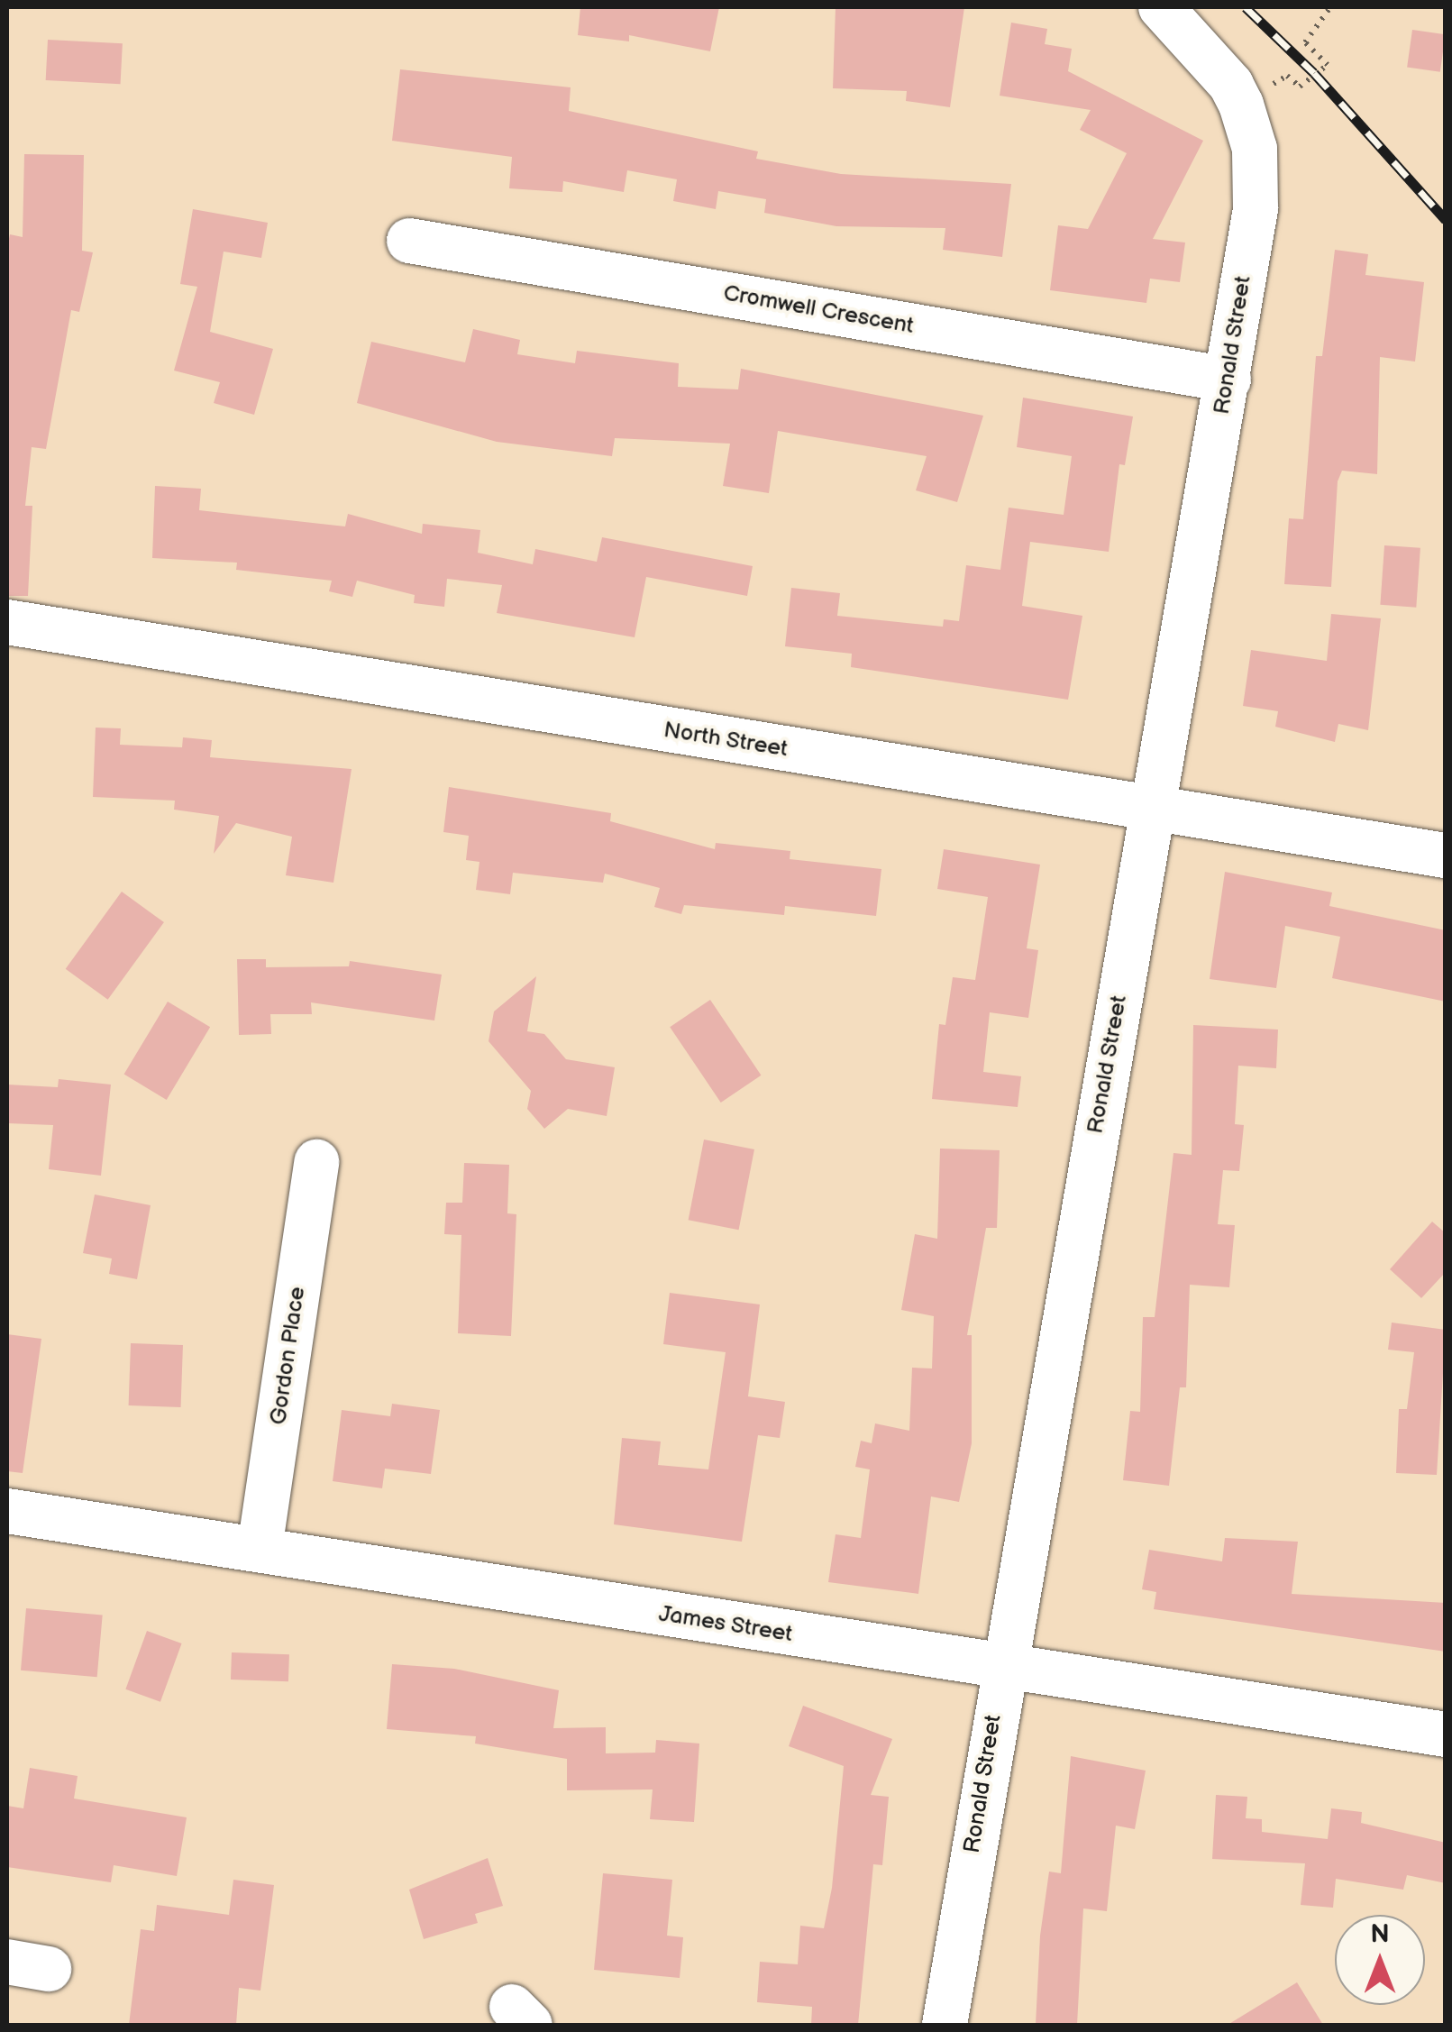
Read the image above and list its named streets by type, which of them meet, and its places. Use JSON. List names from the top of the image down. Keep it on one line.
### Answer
{"streets":{"street":["Cromwell Crescent","Ronald Street","North Street","Gordon Place","James Street"]},"crossings":[["Cromwell Crescent","Ronald Street"],["Ronald Street","North Street"],["Ronald Street","James Street"],["Gordon Place","James Street"]],"north":"top"}
